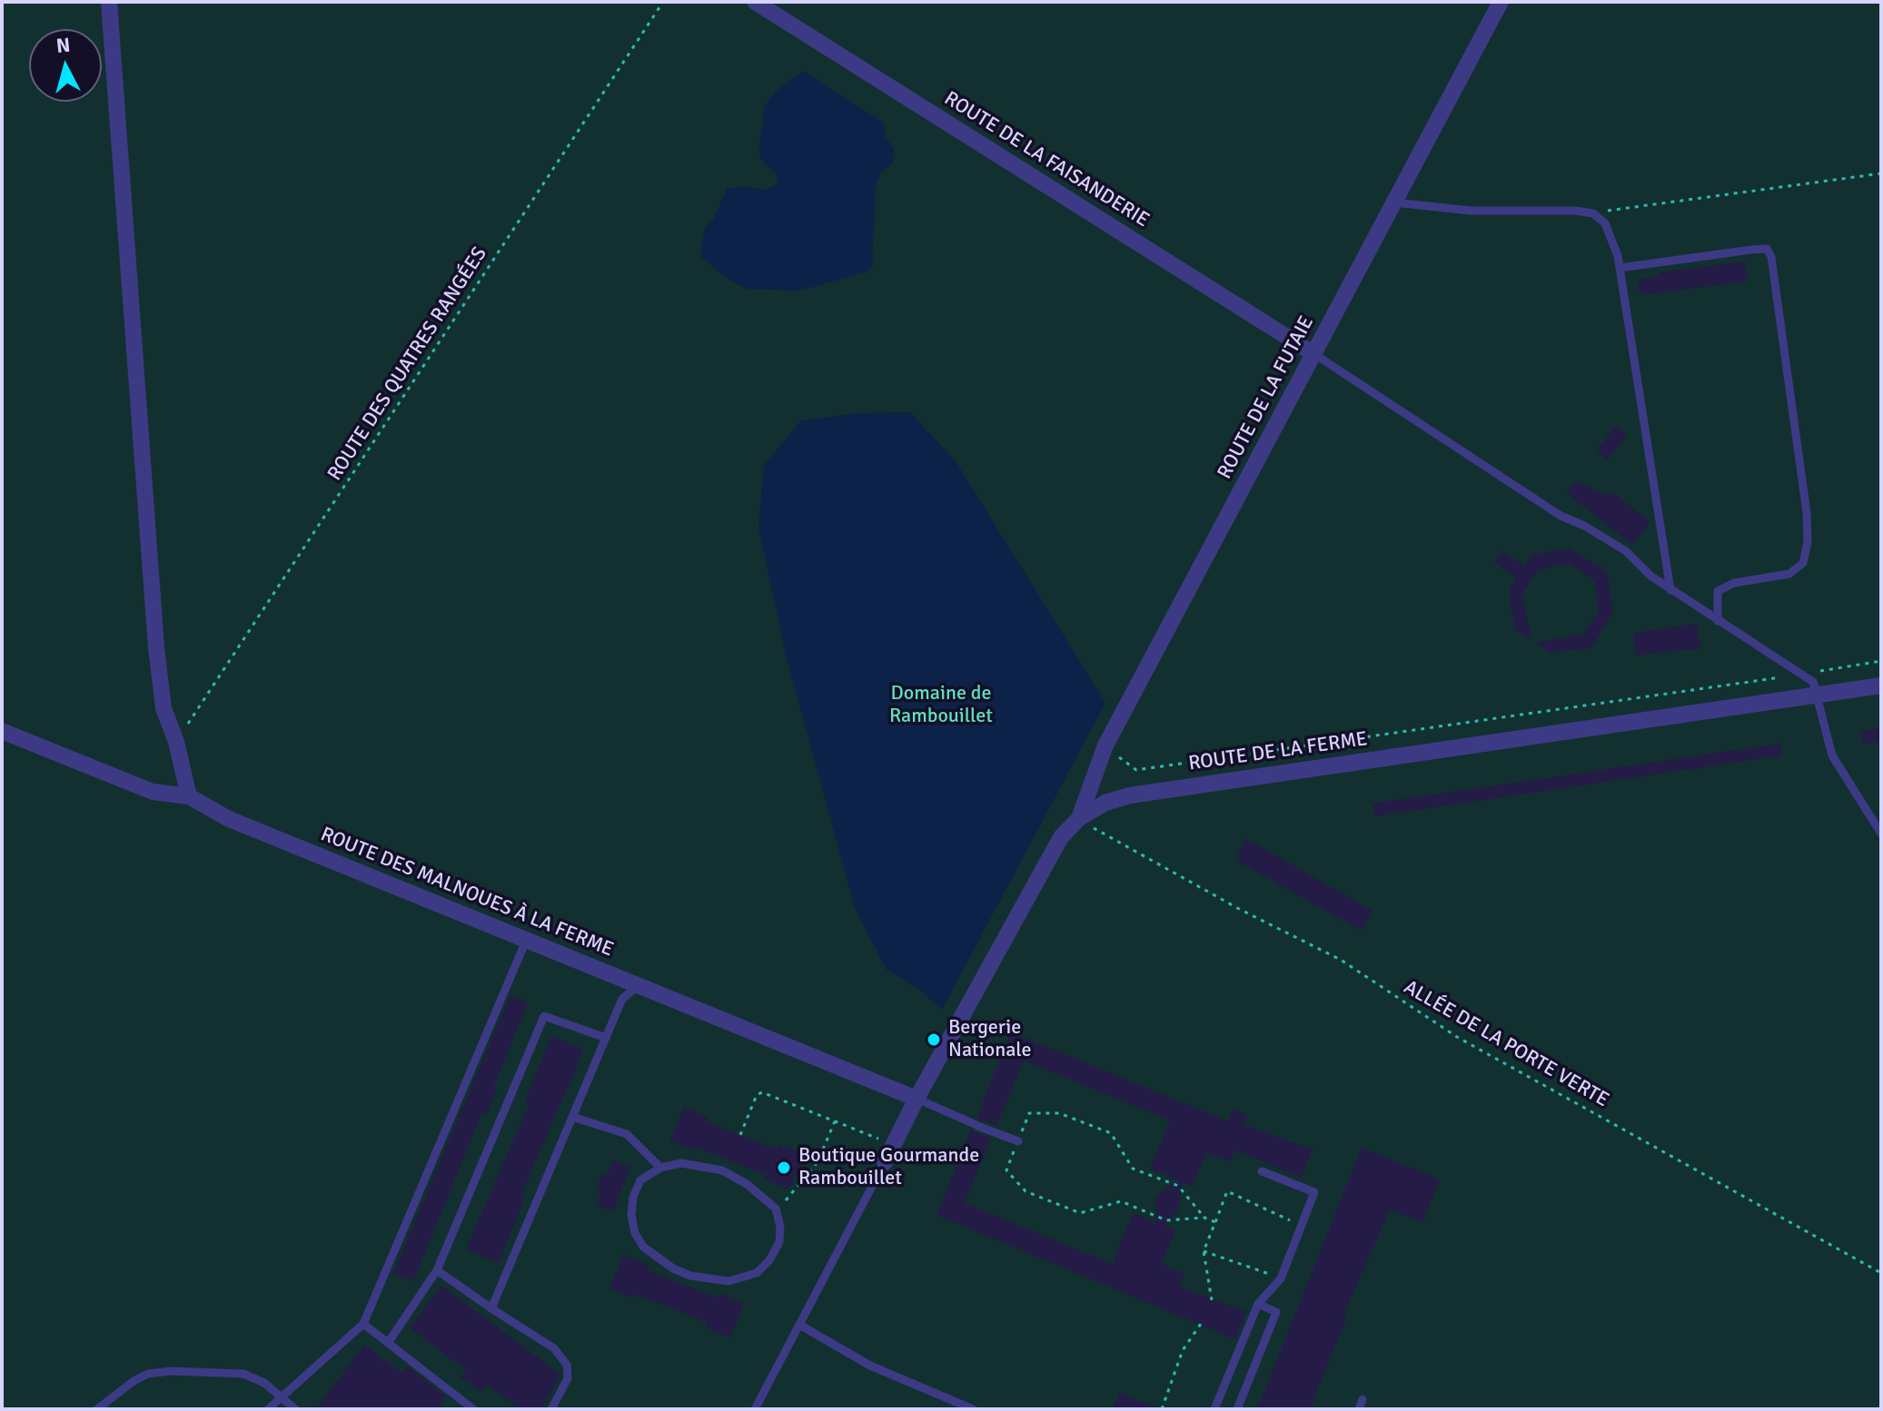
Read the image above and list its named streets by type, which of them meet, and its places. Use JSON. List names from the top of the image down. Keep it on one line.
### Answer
{"streets":{"street":["ROUTE DE LA FAISANDERIE","ROUTE DE LA FUTAIE","ROUTE DE LA FERME","ROUTE DES MALNOUES À LA FERME"],"path":["ROUTE DES QUATRES RANGÉES","ALLÉE DE LA PORTE VERTE"]},"crossings":[["ROUTE DE LA FAISANDERIE","ROUTE DE LA FUTAIE"],["ROUTE DE LA FUTAIE","ROUTE DE LA FERME"],["ROUTE DE LA FUTAIE","ALLÉE DE LA PORTE VERTE"],["ROUTE DE LA FERME","ROUTE DES MALNOUES À LA FERME"],["ROUTE DE LA FERME","ALLÉE DE LA PORTE VERTE"]],"parks":["Domaine de Rambouillet"],"places":["Bergerie Nationale","Boutique Gourmande Rambouillet"],"north":"top"}
